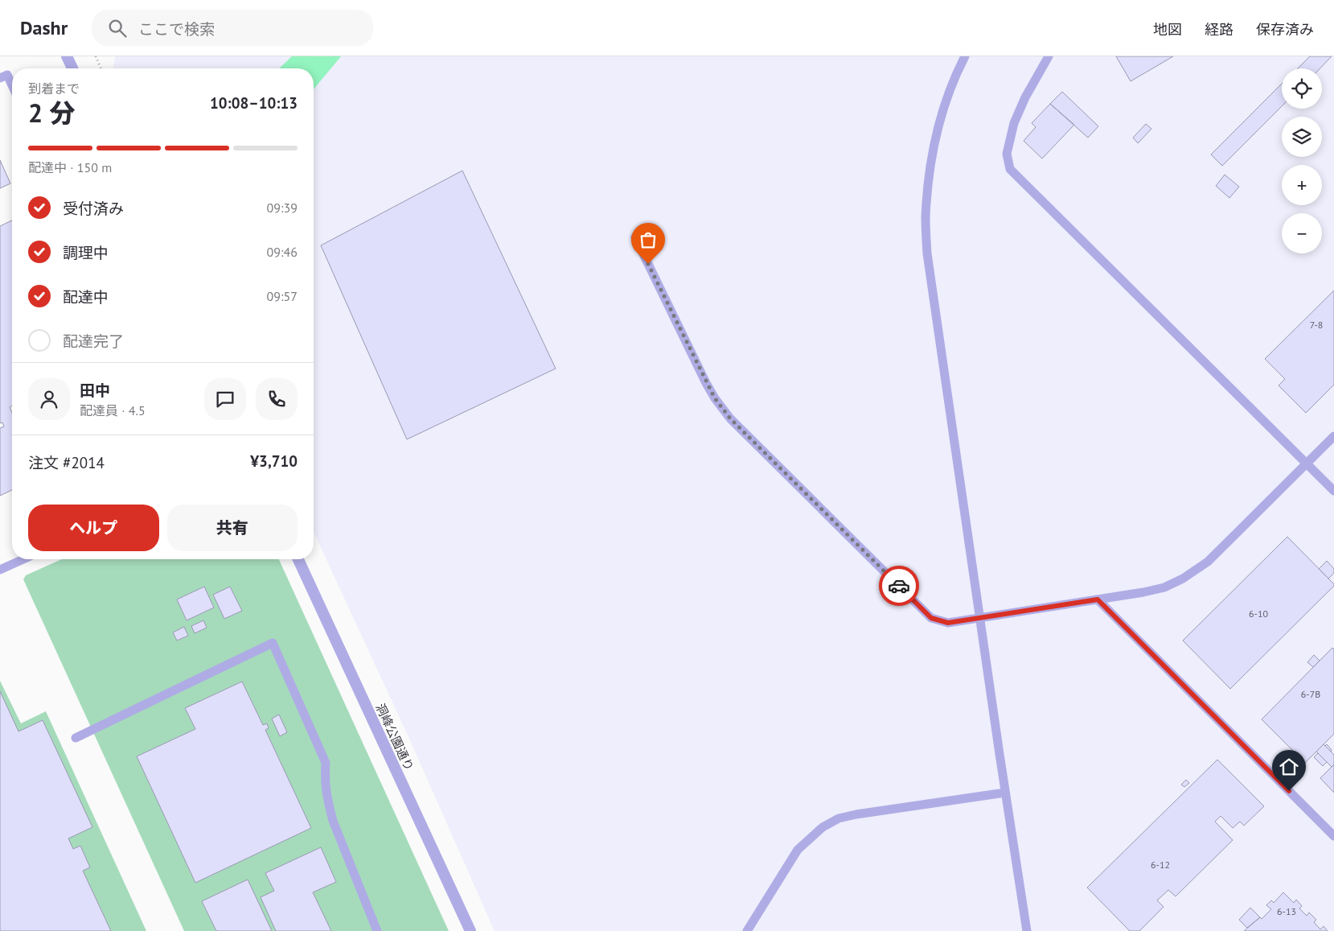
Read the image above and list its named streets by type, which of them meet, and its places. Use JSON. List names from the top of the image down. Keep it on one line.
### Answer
{"streets":{"street":["洞峰公園通り"]},"house_numbers":["7-8","6-10","6-7B","6-12","6-13"],"page":{"header":"Dashr","search":"ここで検索","nav":["地図","経路","保存済み"],"map_buttons":["+","−"],"heading":["2 分","到着まで","10:08–10:13"],"panel":["田中","配達員 · 4.5","注文 #2014","¥3,710"],"bar":"配達中 · 150 m","list":[["受付済み","09:39"],["調理中","09:46"],["配達中","09:57"],"配達完了"],"buttons":["ヘルプ","共有"]}}
